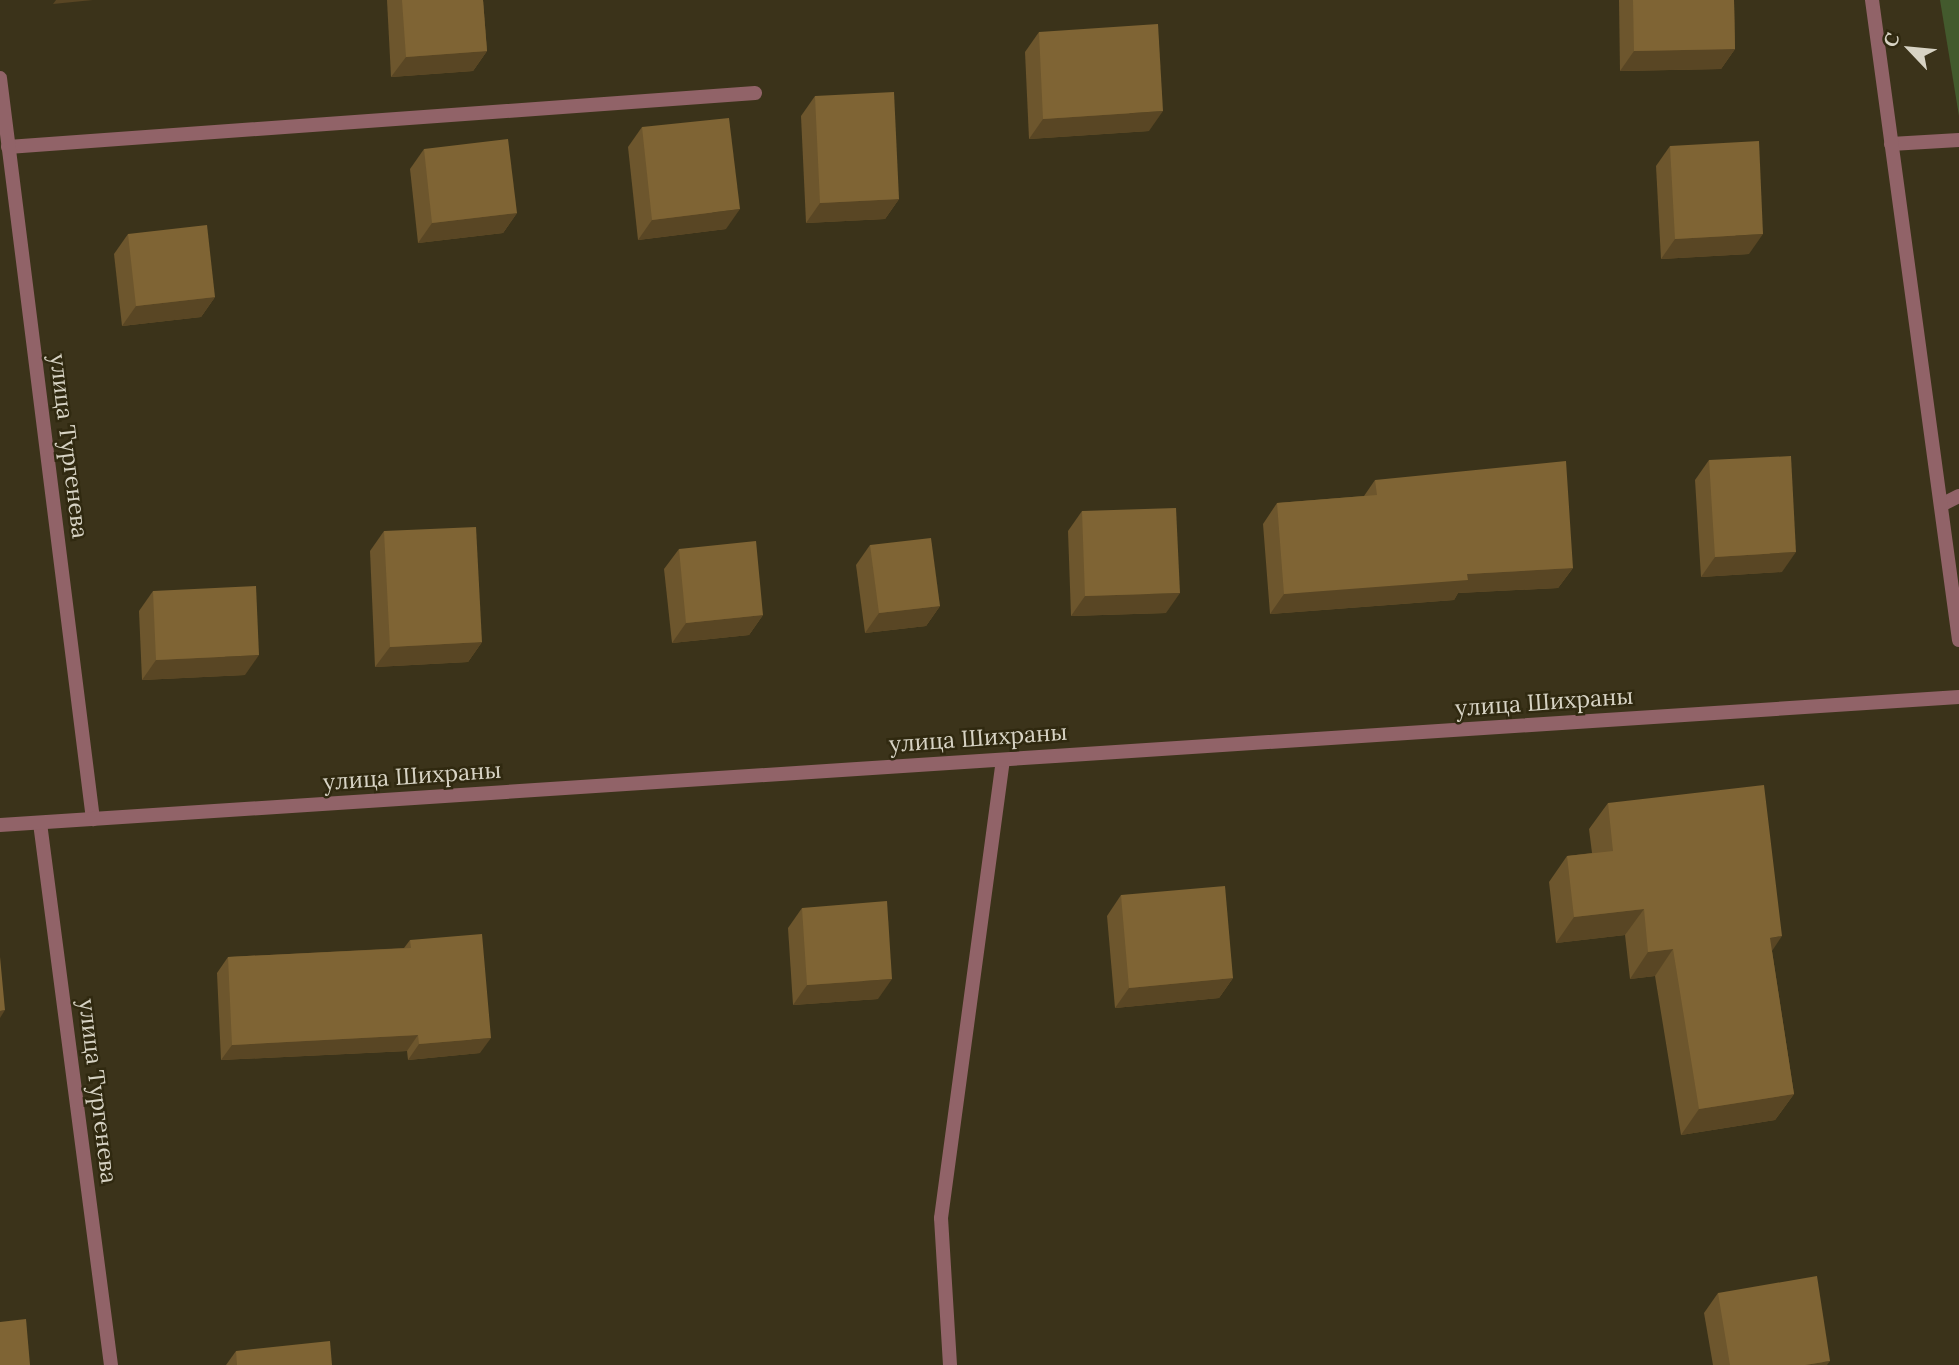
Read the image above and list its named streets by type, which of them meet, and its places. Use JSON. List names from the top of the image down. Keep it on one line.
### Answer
{"streets":{"street":["улица Тургенева","улица Шихраны"]},"crossings":[["улица Тургенева","улица Шихраны"]],"north":"top left"}
